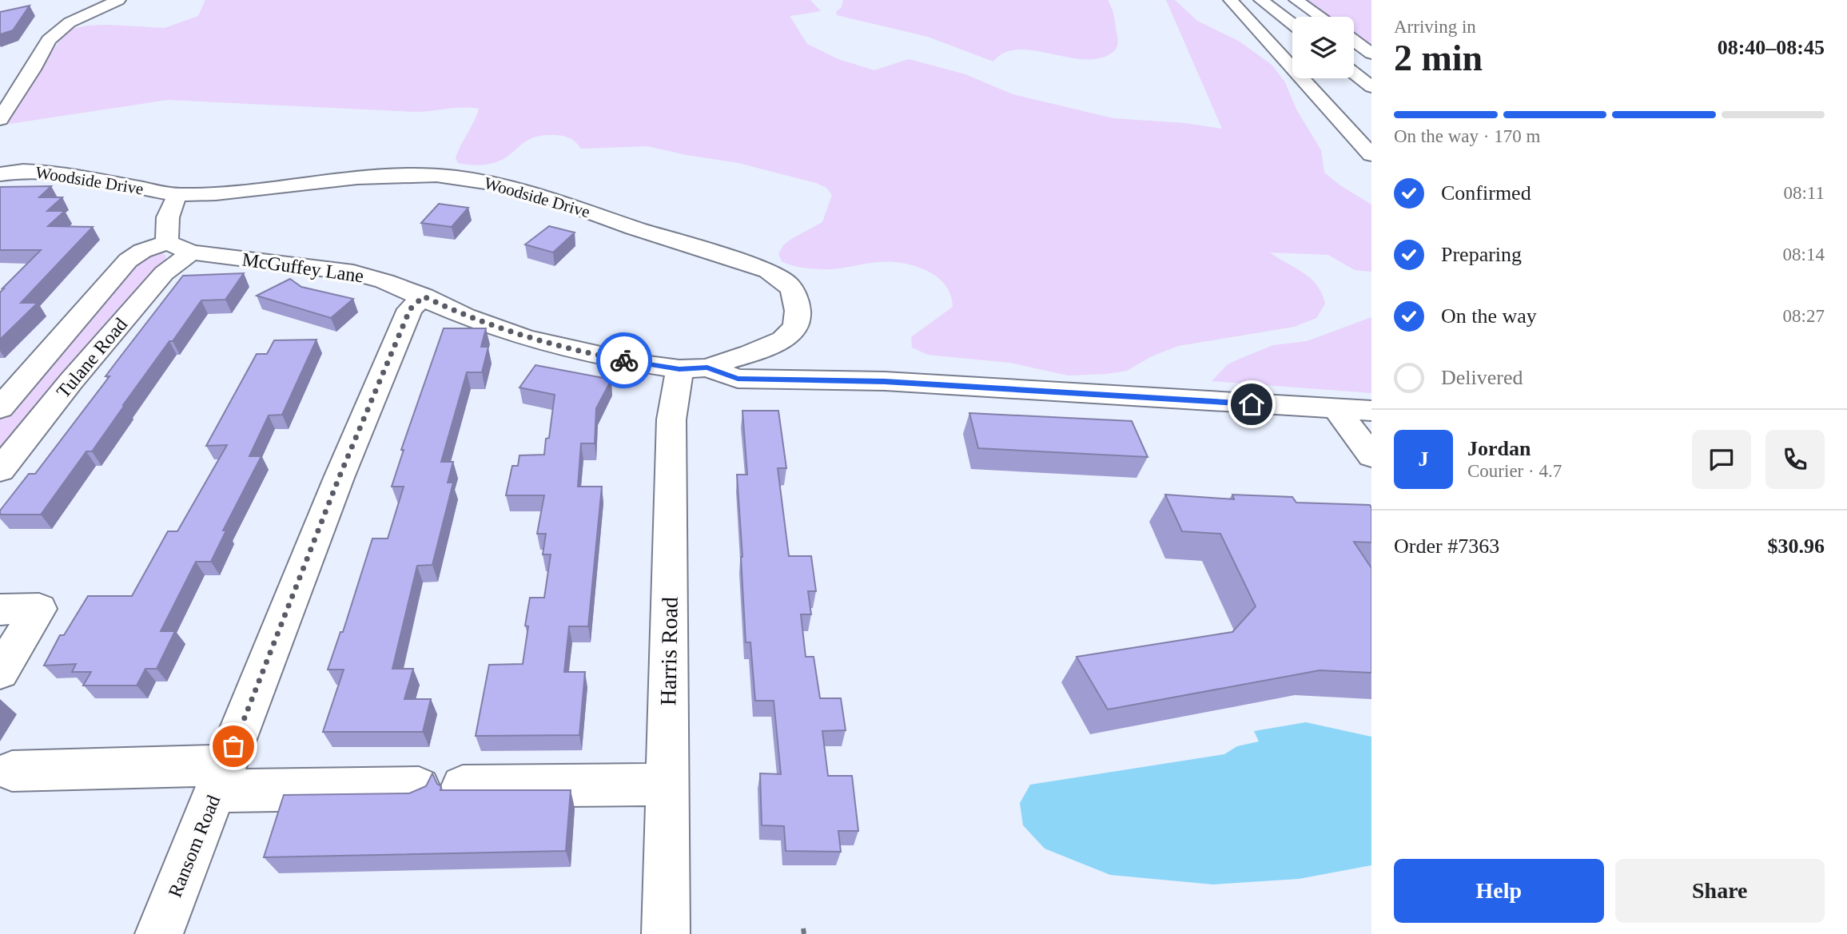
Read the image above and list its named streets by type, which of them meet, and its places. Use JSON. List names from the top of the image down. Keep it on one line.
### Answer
{"streets":{"main road":["Woodside Drive","McGuffey Lane","Tulane Road","Harris Road","Ransom Road"]},"crossings":[["Woodside Drive","McGuffey Lane"],["Woodside Drive","Harris Road"],["McGuffey Lane","Tulane Road"],["McGuffey Lane","Harris Road"],["McGuffey Lane","Ransom Road"]],"page":{"heading":["2 min","Arriving in","08:40–08:45"],"panel":["Jordan","Courier · 4.7","Order #7363","$30.96"],"bar":"On the way · 170 m","list":[["Confirmed","08:11"],["Preparing","08:14"],["On the way","08:27"],"Delivered"],"round":"J","buttons":["Help","Share"]}}
